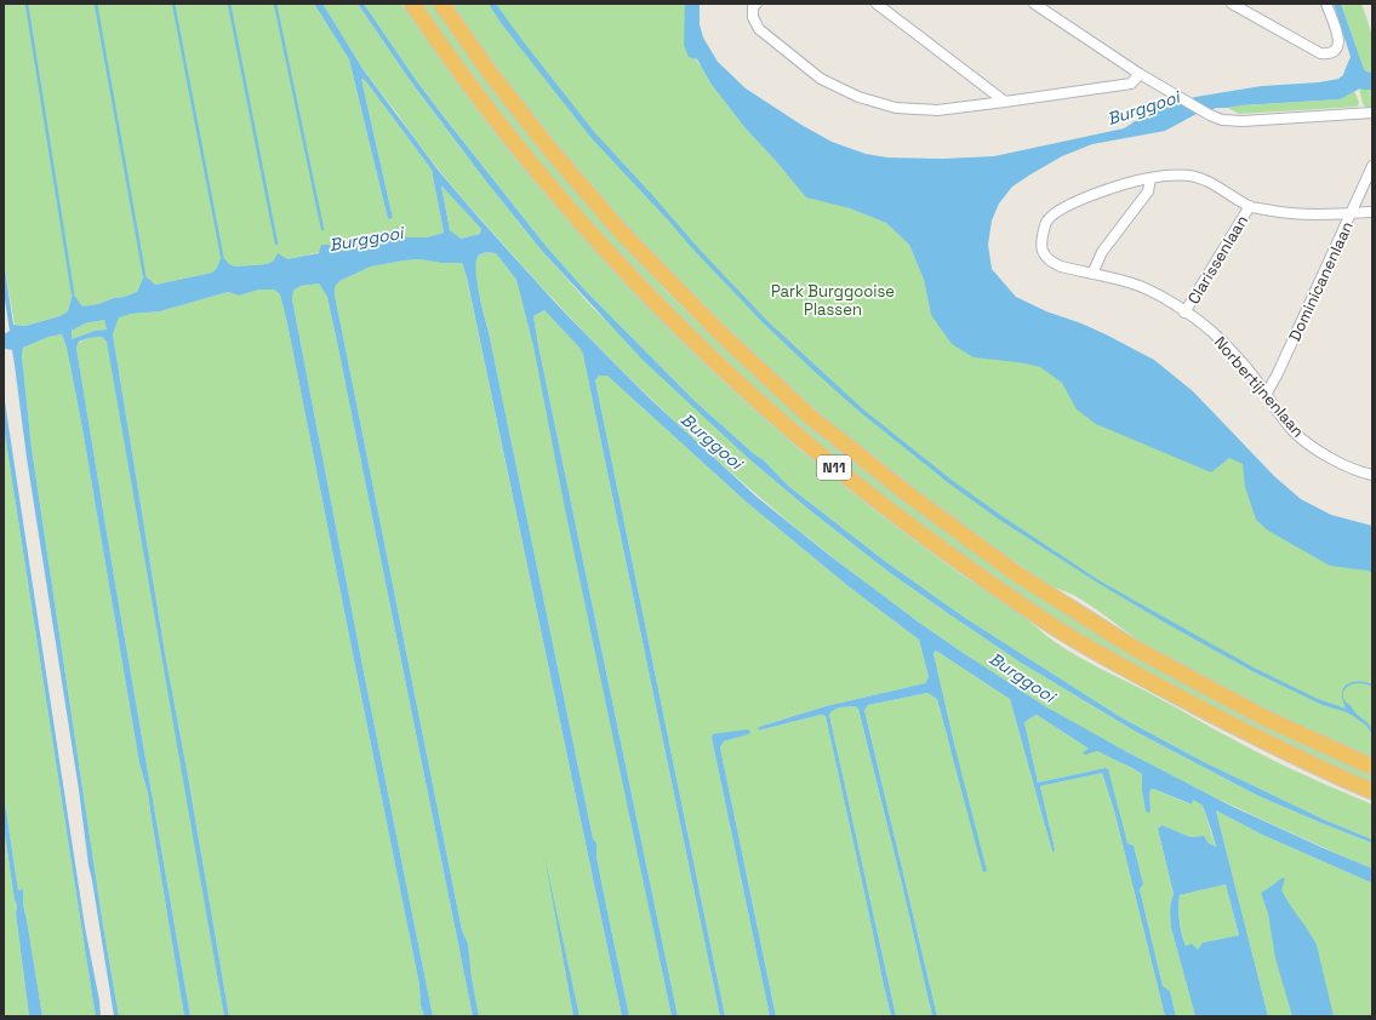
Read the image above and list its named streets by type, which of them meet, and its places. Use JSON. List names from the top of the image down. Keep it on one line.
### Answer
{"streets":{"highway":["N11"],"street":["Clarissenlaan","Dominicanenlaan","Norbertijnenlaan"]},"crossings":[["Clarissenlaan","Norbertijnenlaan"],["Dominicanenlaan","Norbertijnenlaan"]],"water":["Burggooi"],"parks":["Park Burggooise Plassen"]}
